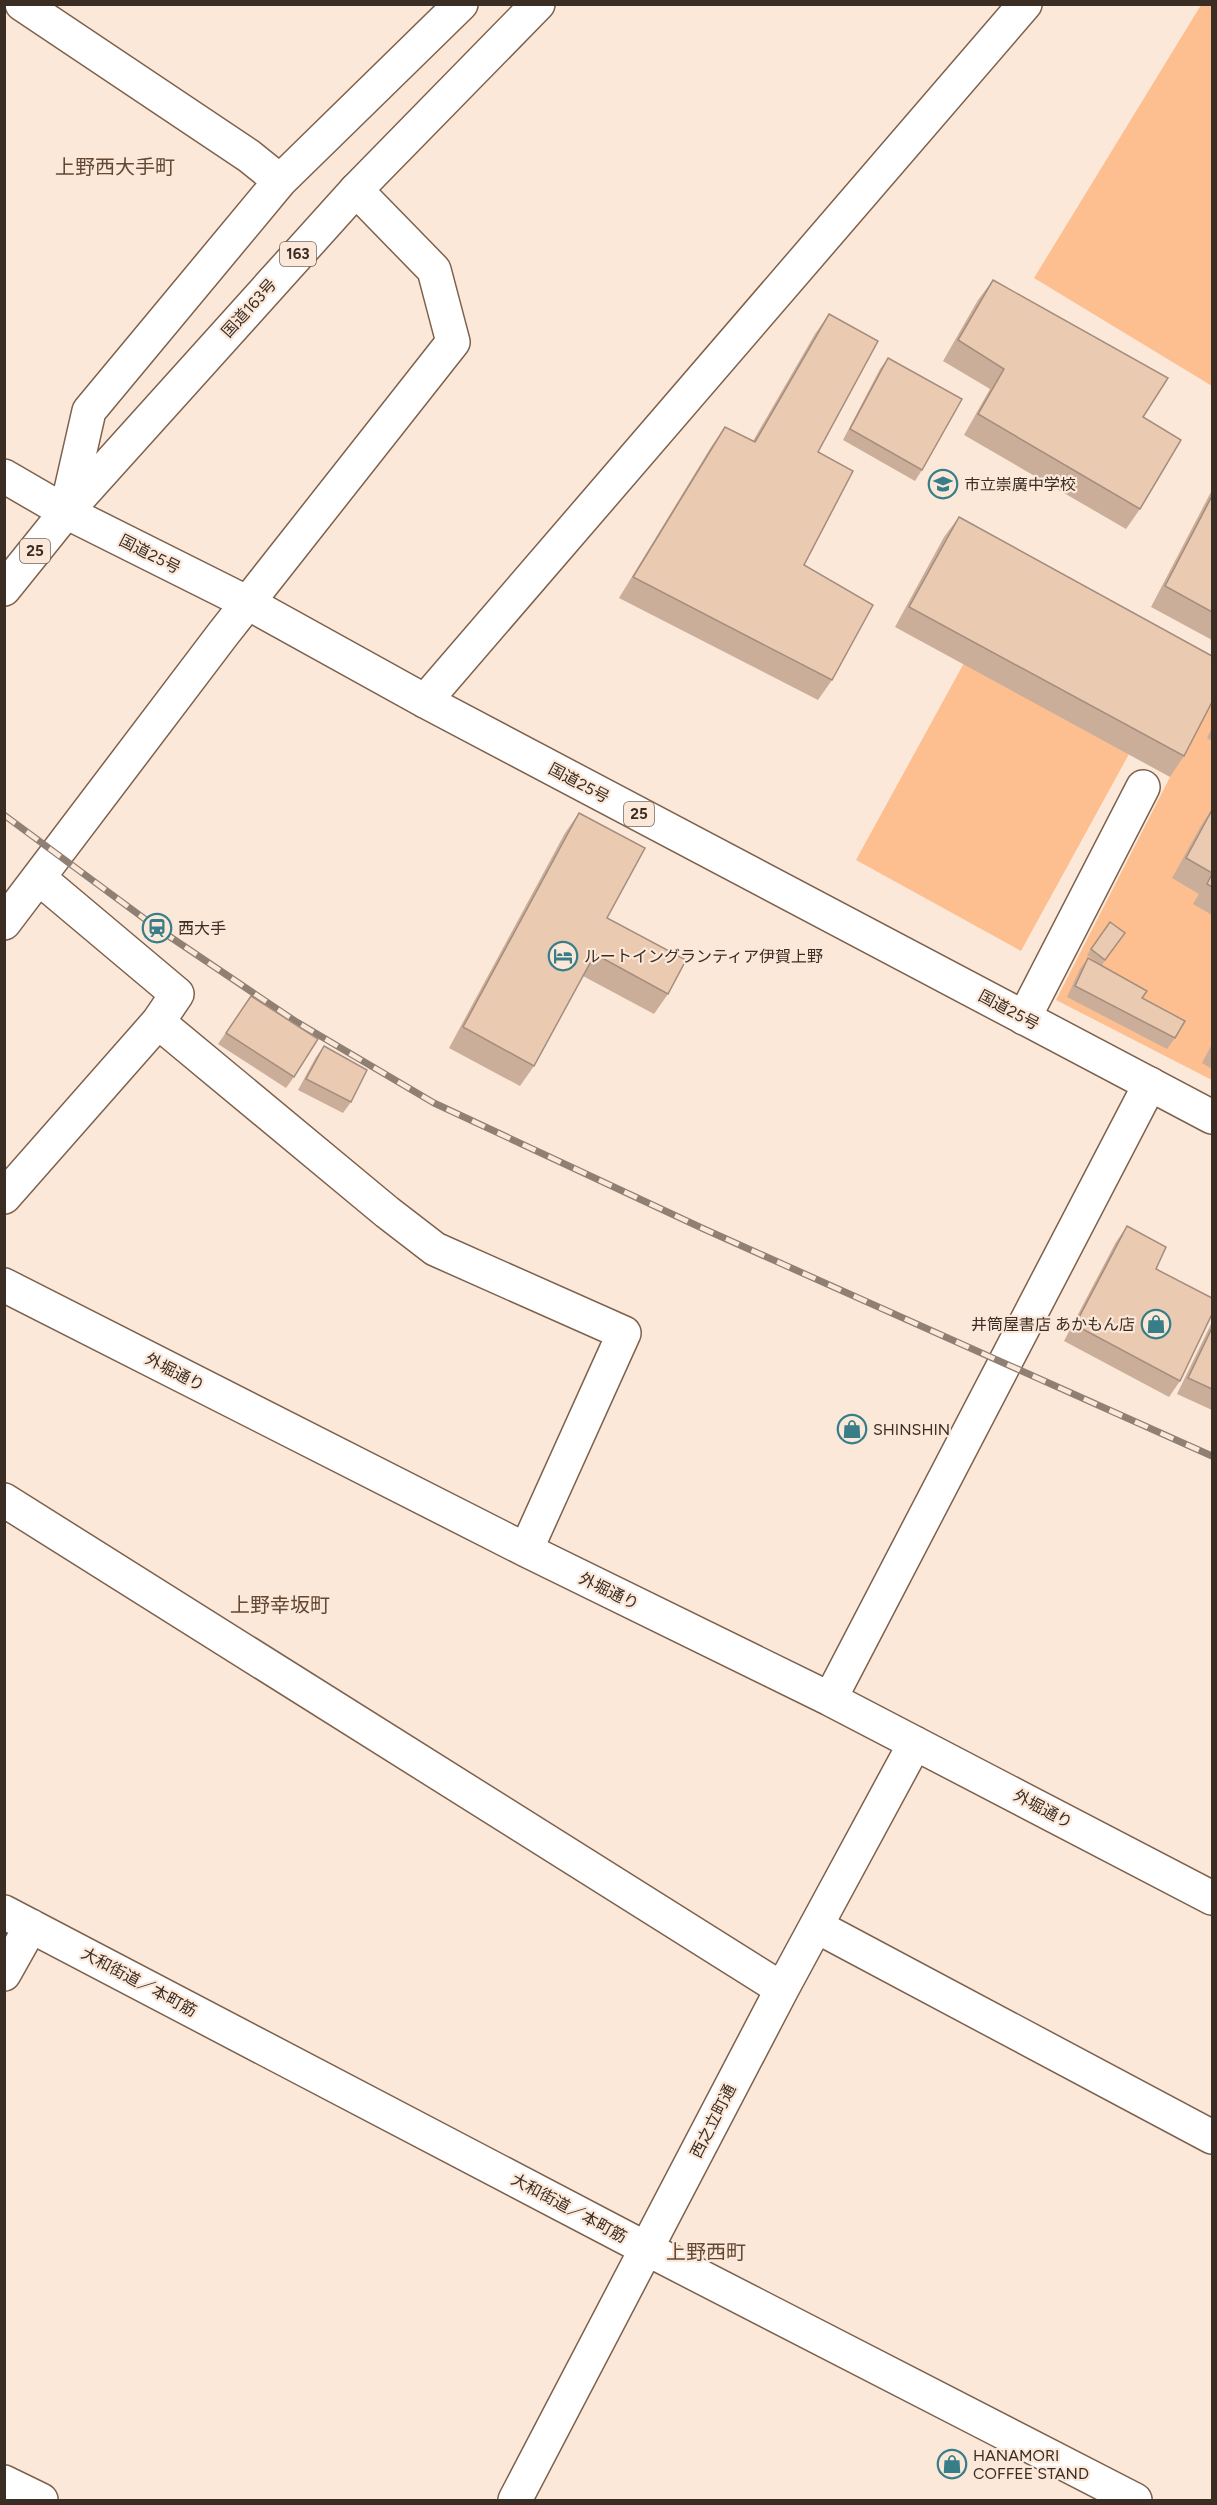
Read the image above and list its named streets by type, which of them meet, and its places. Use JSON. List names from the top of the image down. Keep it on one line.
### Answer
{"streets":{"main road":["163","国道163号","25","国道25号","外堀通り","大和街道／本町筋","西之立町通"]},"crossings":[["国道163号","25"],["国道163号","国道25号"],["25","国道25号"],["外堀通り","西之立町通"],["大和街道／本町筋","西之立町通"]],"districts":["上野西大手町","上野幸坂町","上野西町"],"places":{"school or university":["市立崇廣中学校"],"station":["西大手"],"hotel":["ルートイングランティア伊賀上野"],"shop":["井筒屋書店 あかもん店","SHINSHIN","HANAMORI COFFEE STAND"]}}
